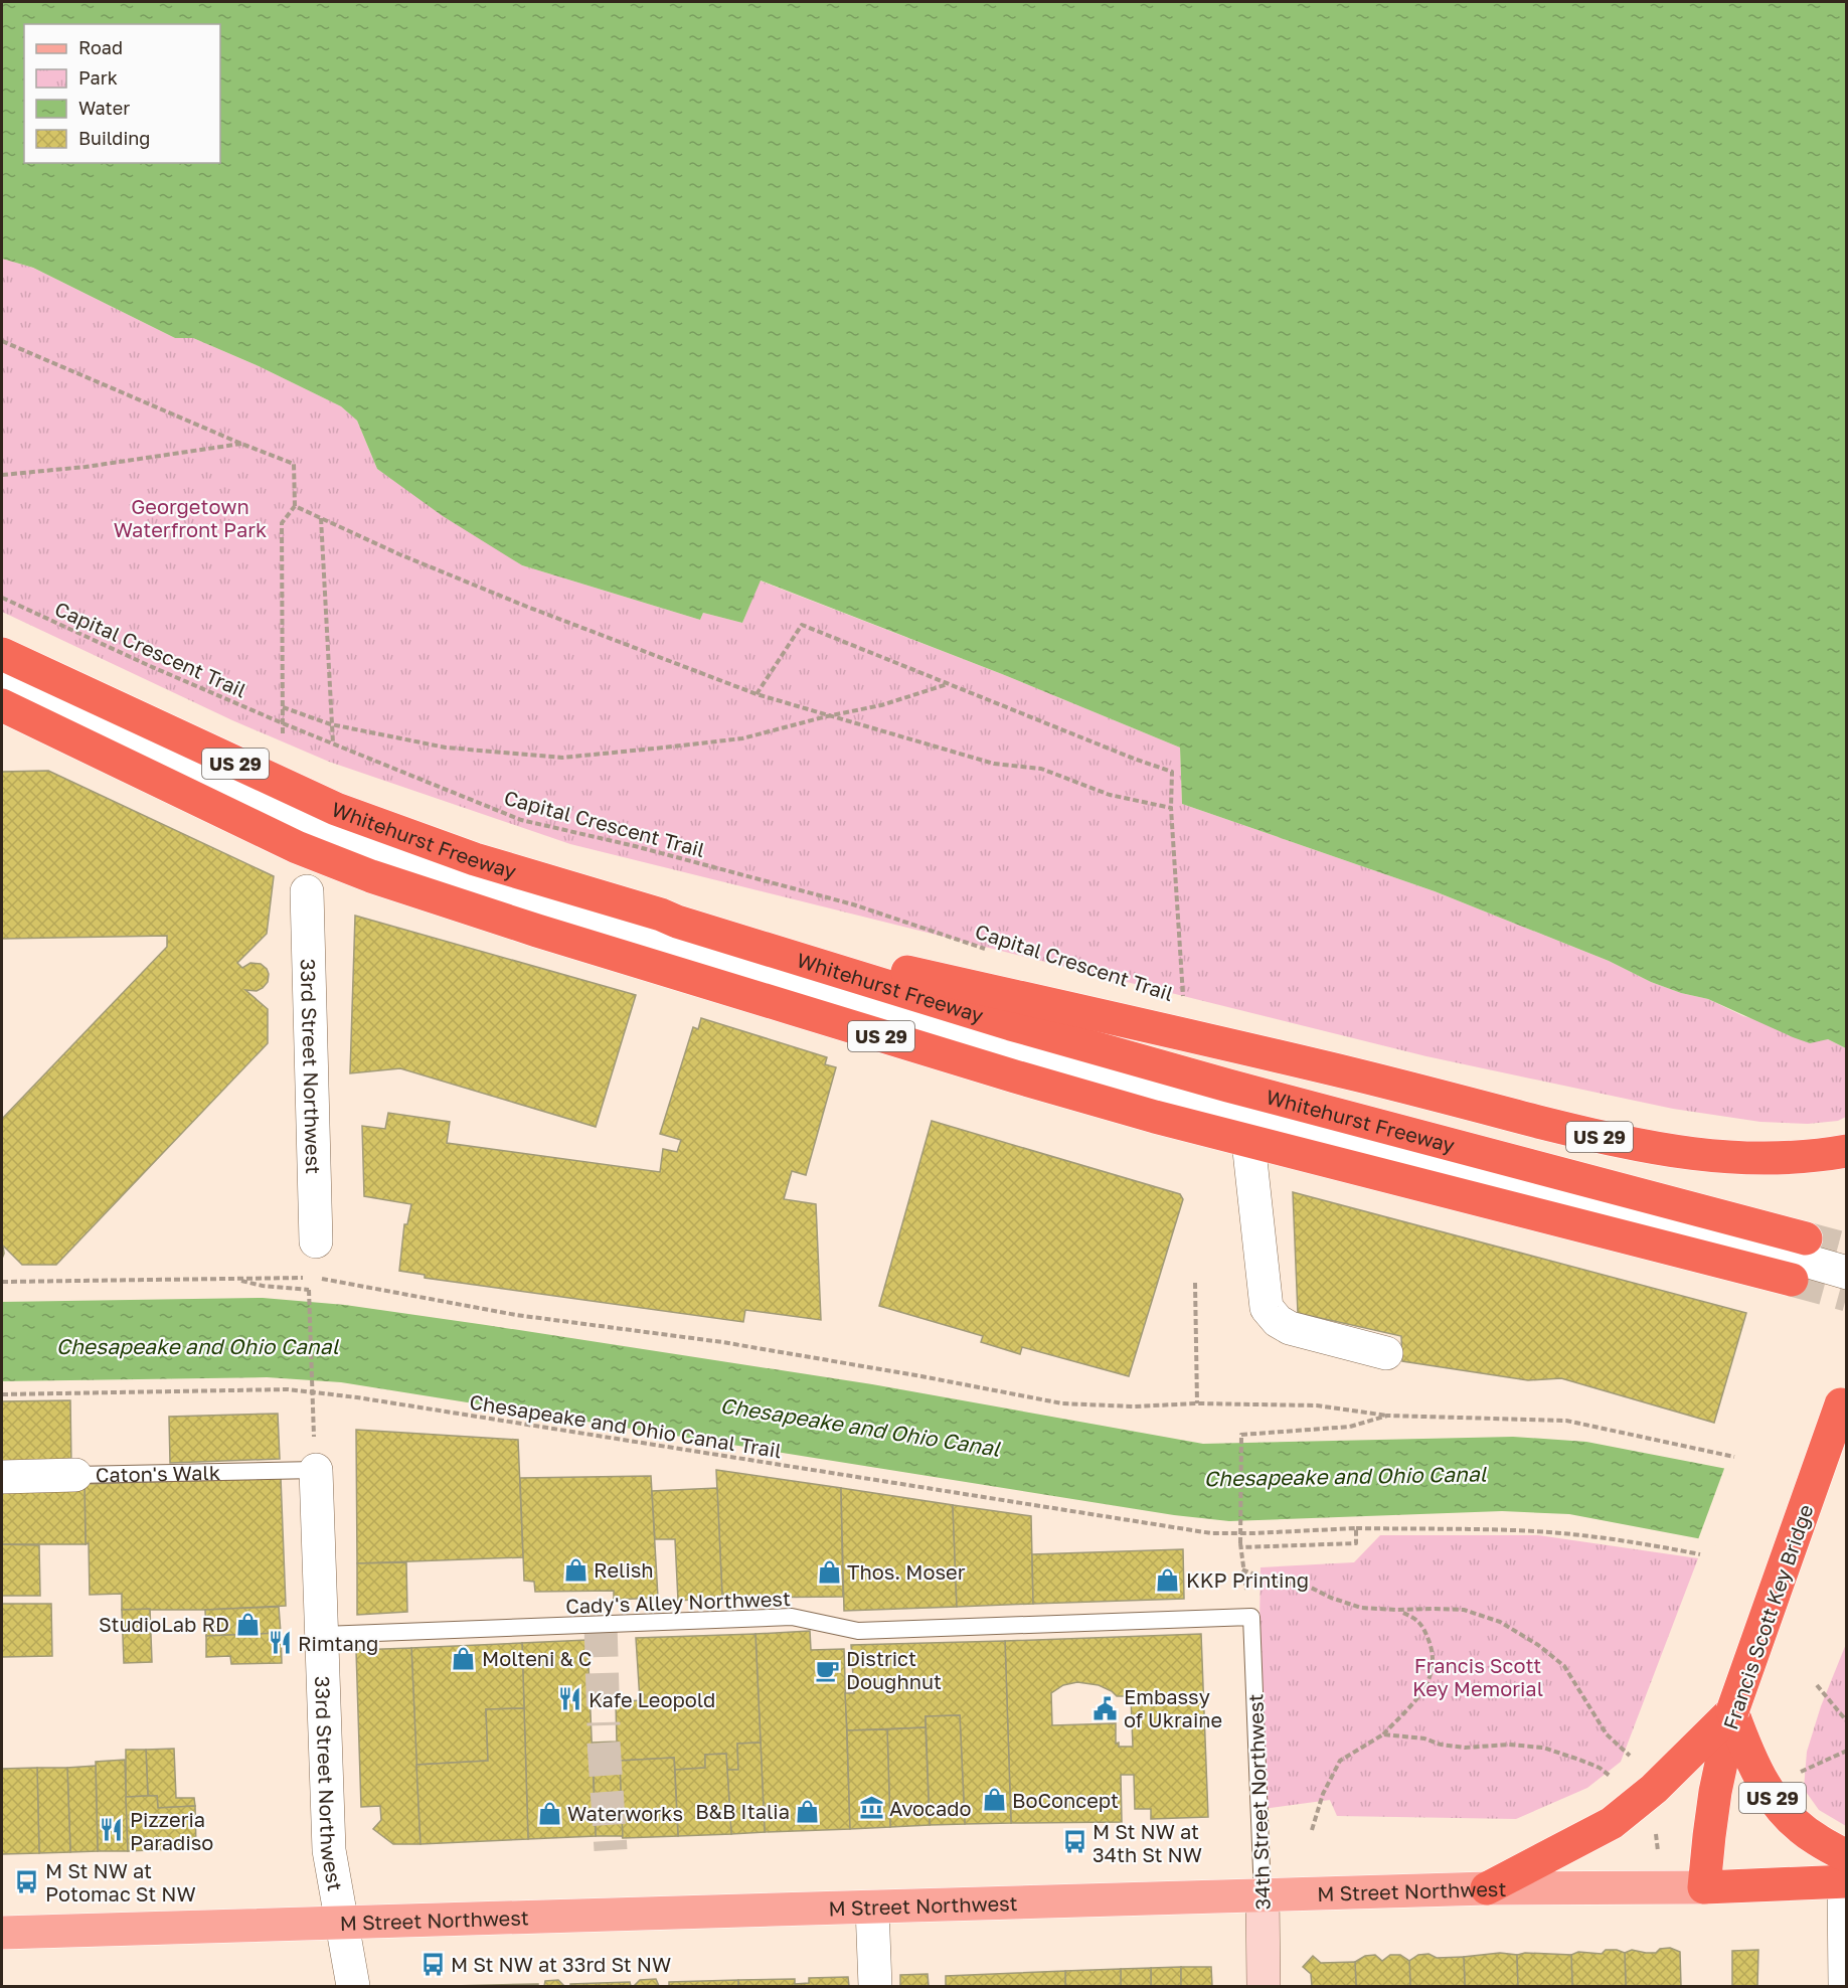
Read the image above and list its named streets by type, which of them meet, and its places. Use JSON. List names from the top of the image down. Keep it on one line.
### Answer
{"streets":{"highway":["US 29","Whitehurst Freeway","Francis Scott Key Bridge","M Street Northwest"],"street":["33rd Street Northwest","Caton's Walk","34th Street Northwest"],"lane":["Cady's Alley Northwest"],"path":["Capital Crescent Trail","Chesapeake and Ohio Canal Trail"]},"crossings":[["US 29","Whitehurst Freeway"],["US 29","Francis Scott Key Bridge"],["US 29","M Street Northwest"],["33rd Street Northwest","Caton's Walk"],["33rd Street Northwest","Cady's Alley Northwest"],["33rd Street Northwest","M Street Northwest"],["Cady's Alley Northwest","34th Street Northwest"],["Francis Scott Key Bridge","M Street Northwest"],["34th Street Northwest","M Street Northwest"]],"water":["Chesapeake and Ohio Canal"],"parks":["Georgetown Waterfront Park","Francis Scott Key Memorial"],"places":{"shop":["Relish","Thos. Moser","KKP Printing","StudioLab RD","Molteni & C","BoConcept","B&B Italia","Waterworks"],"restaurant":["Rimtang","Kafe Leopold","Pizzeria Paradiso"],"cafe":["District Doughnut"],"public building":["Embassy of Ukraine"],"museum":["Avocado"],"bus stop":["M St NW at 34th St NW","M St NW at Potomac St NW","M St NW at 33rd St NW"]},"legend":["Road","Park","Water","Building"]}
